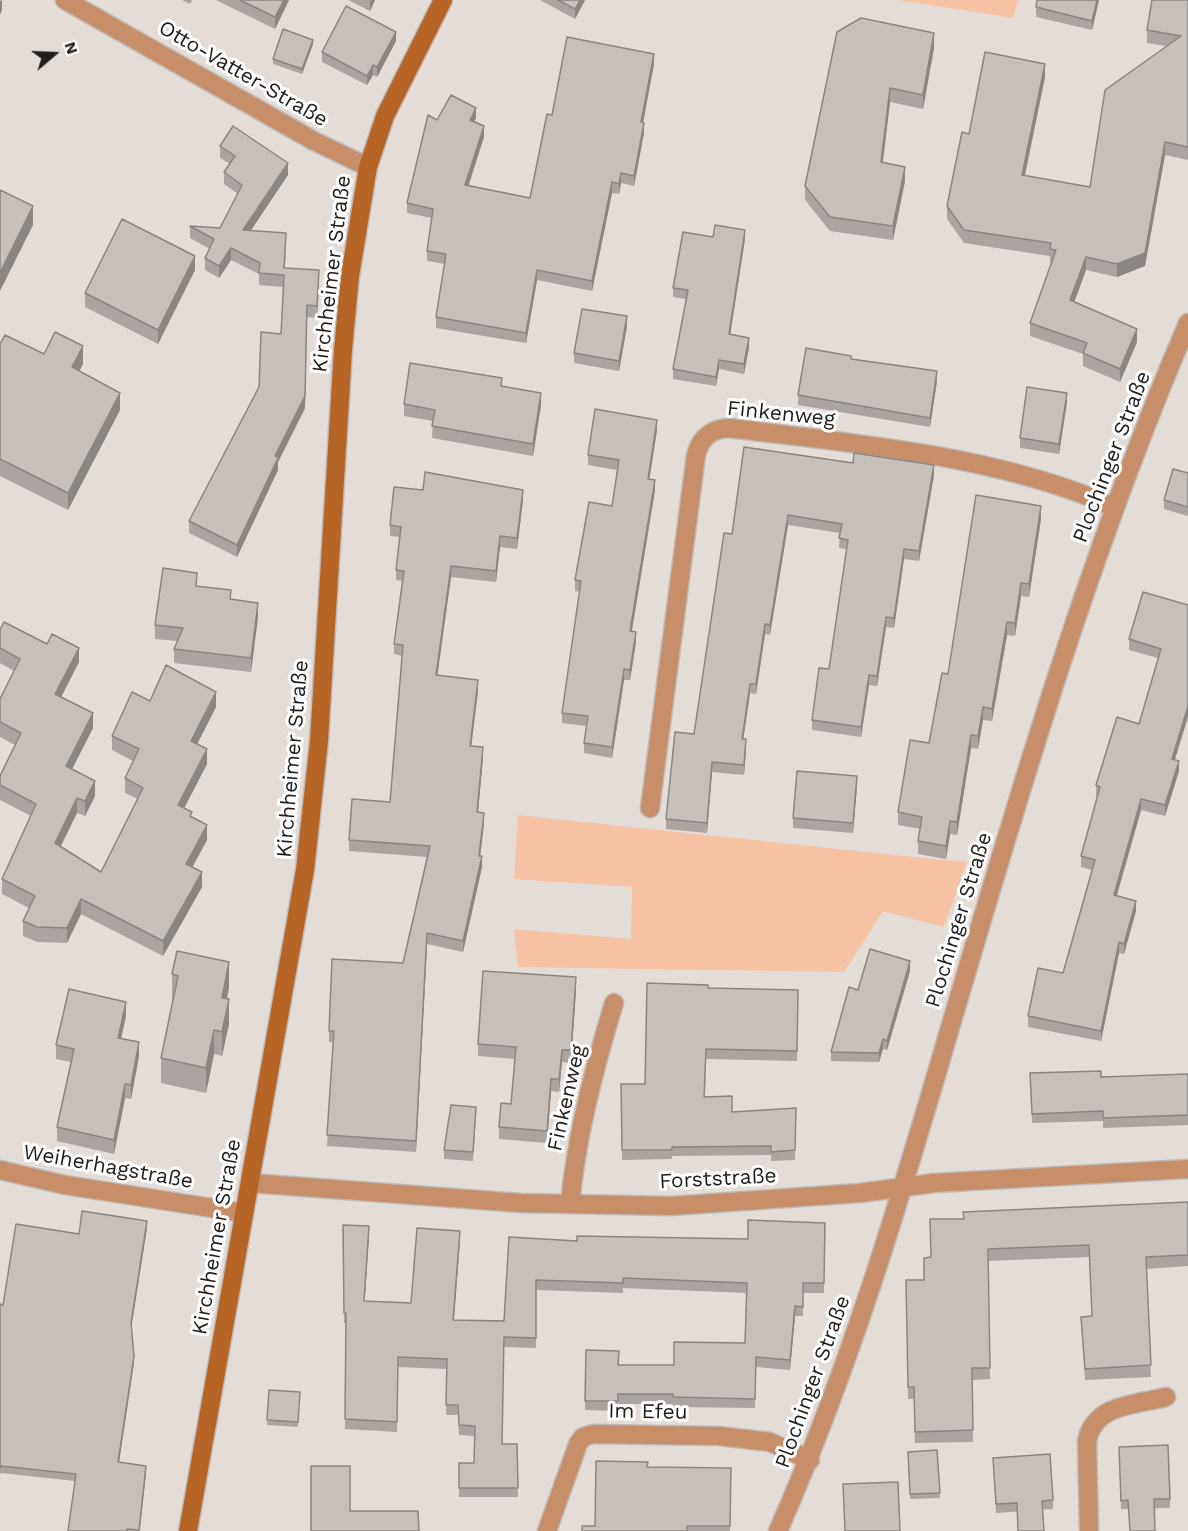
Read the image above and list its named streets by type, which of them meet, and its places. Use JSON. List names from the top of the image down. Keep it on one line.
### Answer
{"streets":{"main road":["Kirchheimer Straße"],"street":["Otto-Vatter-Straße","Finkenweg","Plochinger Straße","Weiherhagstraße","Forststraße","Im Efeu"]},"crossings":[["Otto-Vatter-Straße","Kirchheimer Straße"],["Kirchheimer Straße","Weiherhagstraße"],["Kirchheimer Straße","Forststraße"],["Finkenweg","Plochinger Straße"],["Finkenweg","Forststraße"],["Plochinger Straße","Forststraße"],["Plochinger Straße","Im Efeu"]],"north":"right"}
